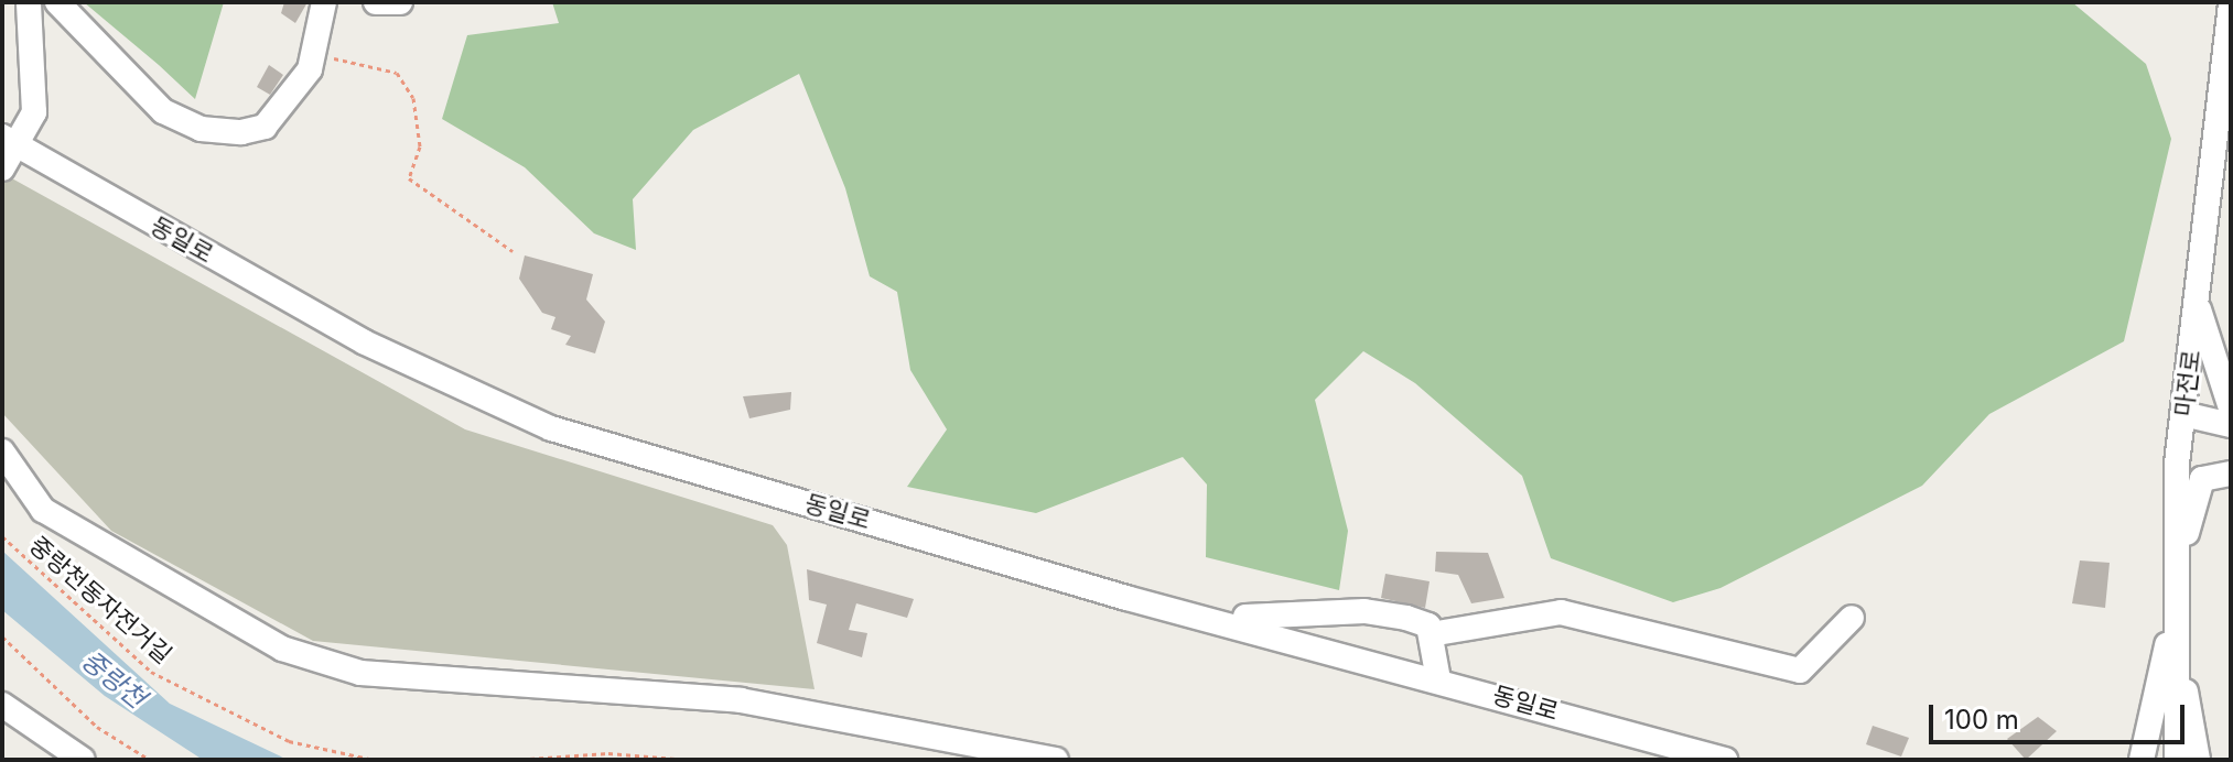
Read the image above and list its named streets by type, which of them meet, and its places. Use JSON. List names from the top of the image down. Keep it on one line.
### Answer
{"streets":{"street":["동일로","마전로"],"path":["중랑천동자전거길"]},"water":["중랑천"],"scale_bar":"100 m"}
